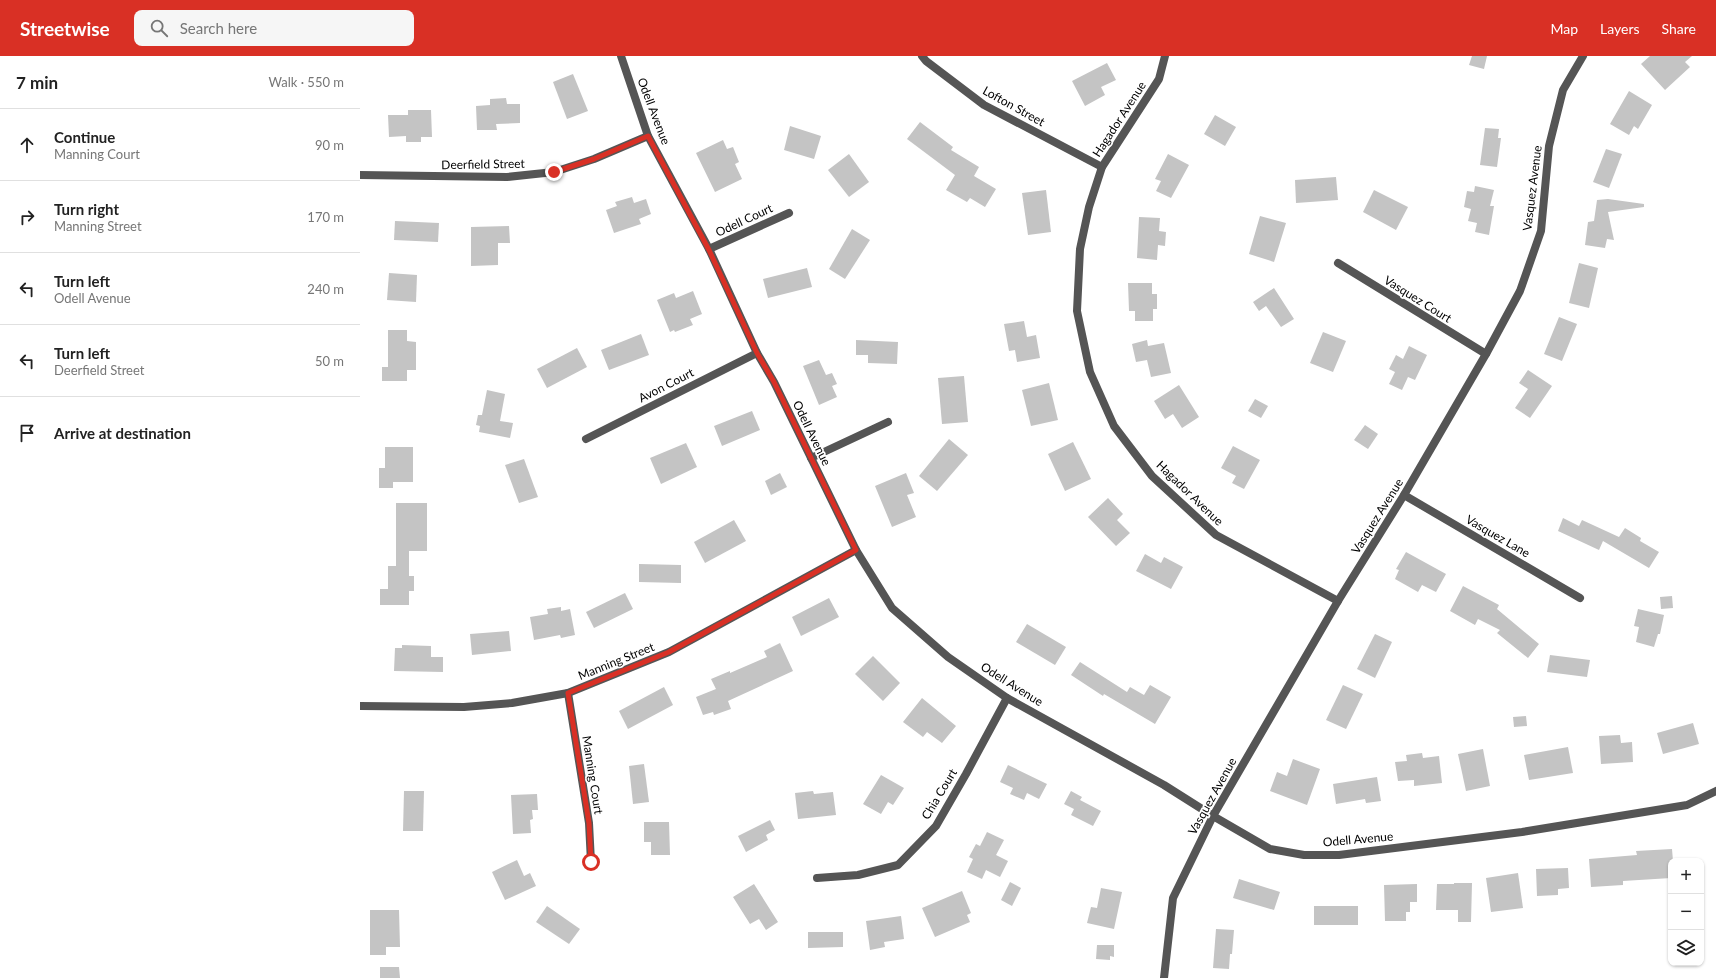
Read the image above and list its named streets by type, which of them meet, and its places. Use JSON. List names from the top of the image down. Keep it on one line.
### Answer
{"streets":{"street":["Lofton Street","Odell Avenue","Hagador Avenue","Deerfield Street","Vasquez Avenue","Odell Court","Vasquez Court","Avon Court","Vasquez Lane","Manning Street","Manning Court","Chia Court"]},"crossings":[["Lofton Street","Hagador Avenue"],["Odell Avenue","Deerfield Street"],["Odell Avenue","Vasquez Avenue"],["Odell Avenue","Odell Court"],["Odell Avenue","Avon Court"],["Odell Avenue","Manning Street"],["Odell Avenue","Chia Court"],["Hagador Avenue","Vasquez Avenue"],["Vasquez Avenue","Vasquez Court"],["Vasquez Avenue","Vasquez Lane"],["Manning Street","Manning Court"]],"page":{"header":"Streetwise","search":"Search here","nav":["Map","Layers","Share"],"heading":["7 min","Walk · 550 m"],"list":[["Continue","Manning Court","90 m"],["Turn right","Manning Street","170 m"],["Turn left","Odell Avenue","240 m"],["Turn left","Deerfield Street","50 m"],"Arrive at destination"],"map_buttons":["+","−"]}}
